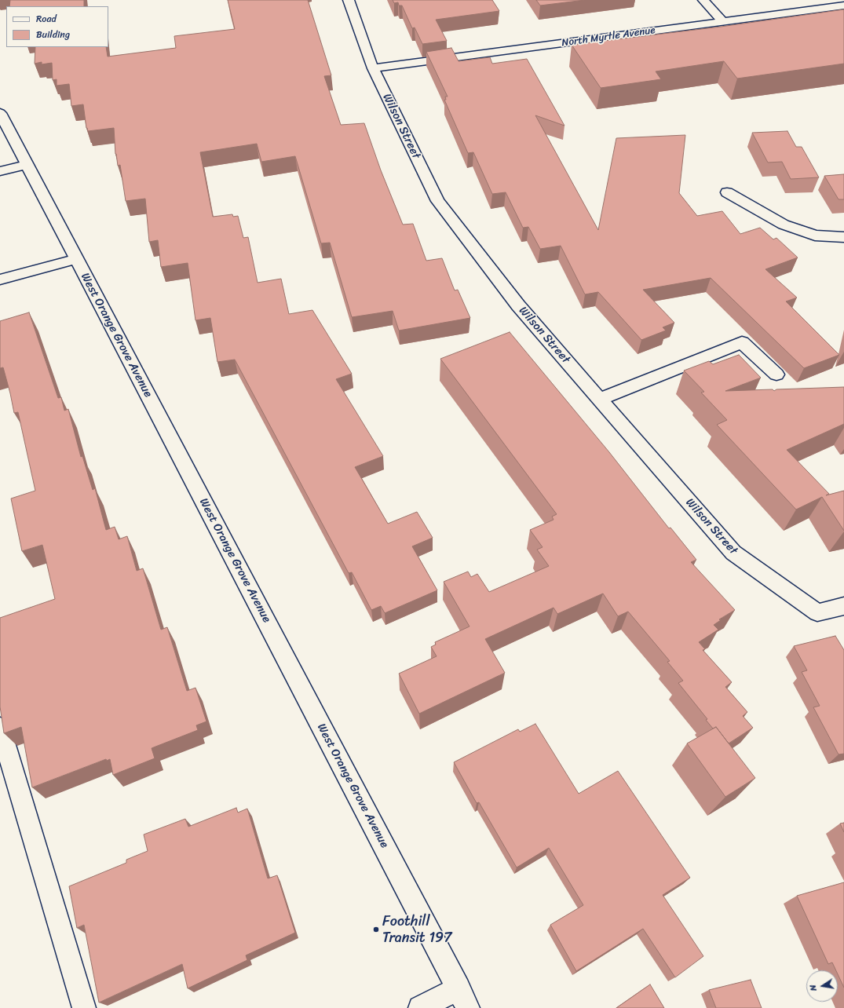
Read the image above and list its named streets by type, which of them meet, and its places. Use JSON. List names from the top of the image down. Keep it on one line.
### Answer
{"streets":{"street":["North Myrtle Avenue","Wilson Street","West Orange Grove Avenue"]},"crossings":[["North Myrtle Avenue","Wilson Street"]],"places":["Foothill Transit 197"],"legend":["Road","Building"],"north":"left"}
